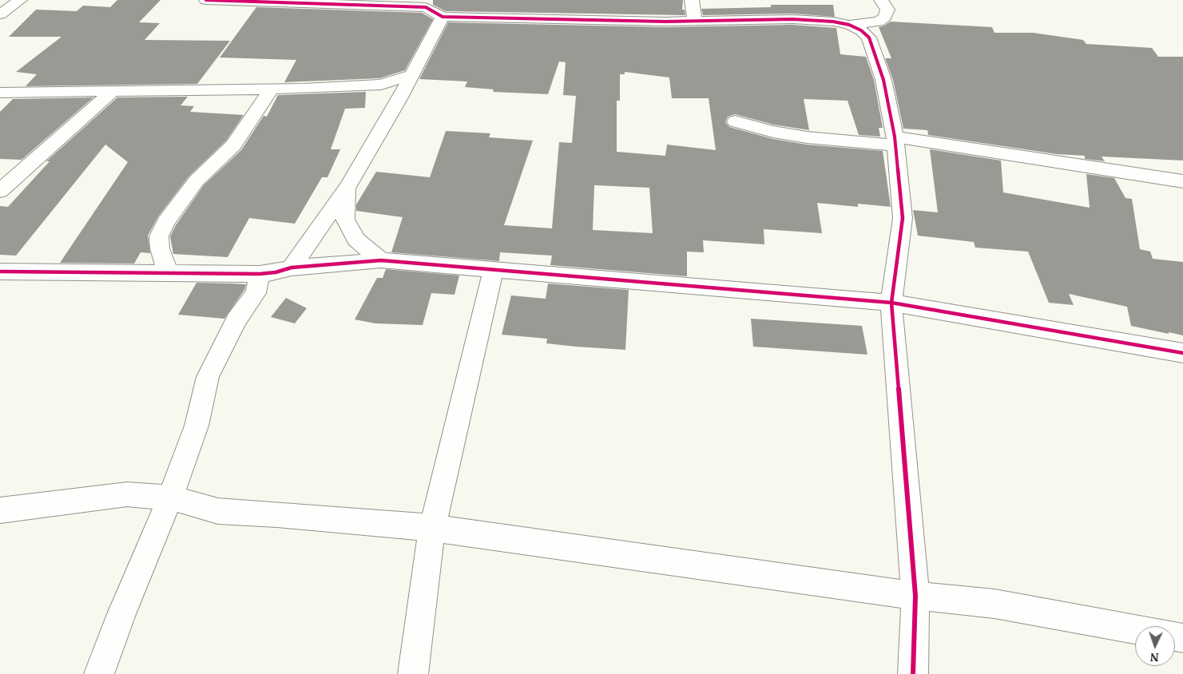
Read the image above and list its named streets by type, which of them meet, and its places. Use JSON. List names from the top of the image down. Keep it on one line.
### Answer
{"north":"bottom"}
